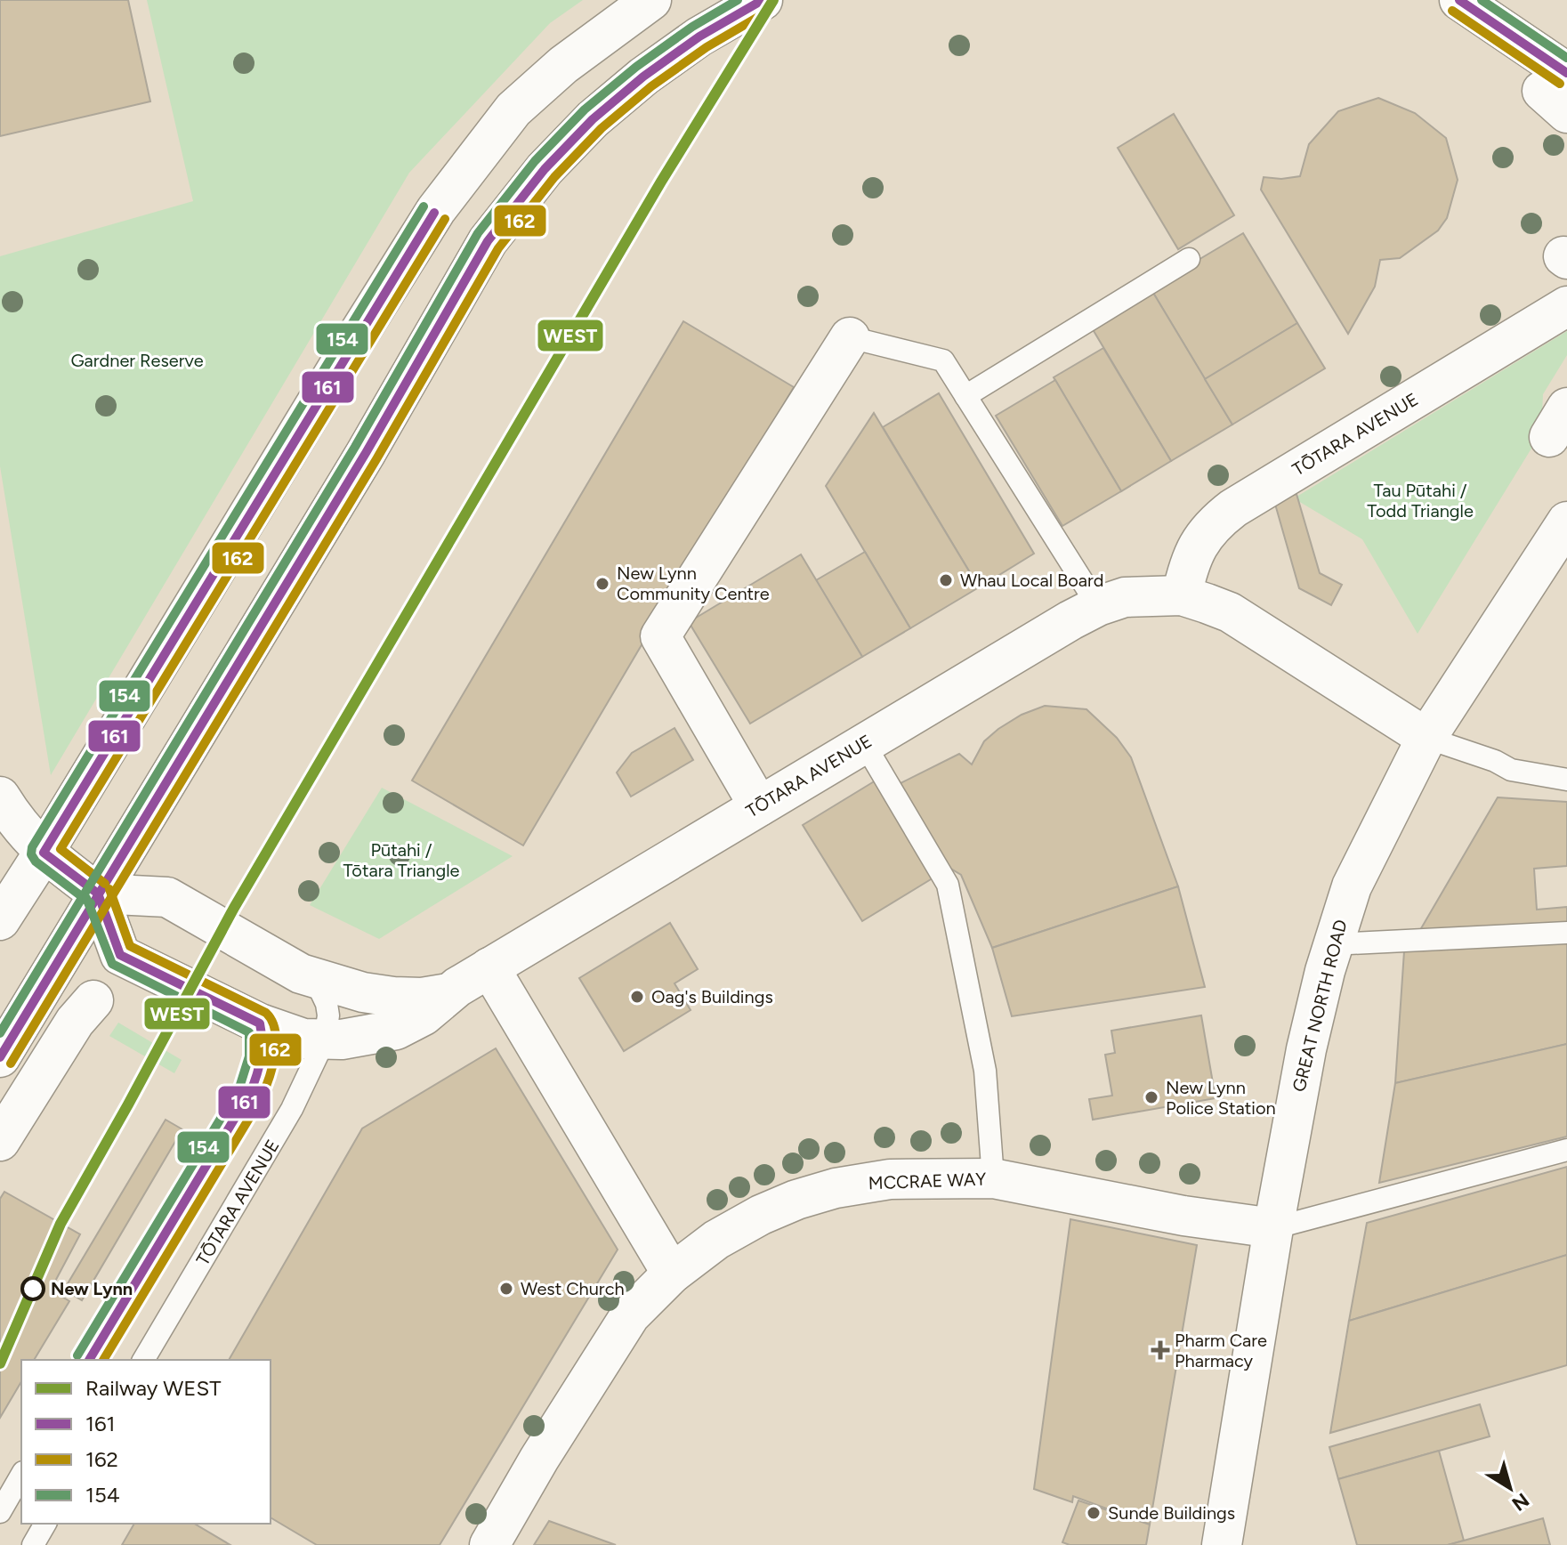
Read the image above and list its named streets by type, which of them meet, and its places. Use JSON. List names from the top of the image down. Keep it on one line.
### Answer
{"streets":{"street":["TŌTARA AVENUE","GREAT NORTH ROAD","MCCRAE WAY"]},"crossings":[["TŌTARA AVENUE","GREAT NORTH ROAD"],["GREAT NORTH ROAD","MCCRAE WAY"]],"parks":["Gardner Reserve","Tau Pūtahi / Todd Triangle","Pūtahi / Tōtara Triangle"],"places":{"other":["Whau Local Board","New Lynn Community Centre","Oag's Buildings","New Lynn Police Station","New Lynn","West Church","Sunde Buildings"],"health":["Pharm Care Pharmacy"]},"lines":["rail line WEST","transit line 161","transit line 154","transit line 162"],"legend":["Railway WEST","161","162","154"],"north":"bottom right"}
